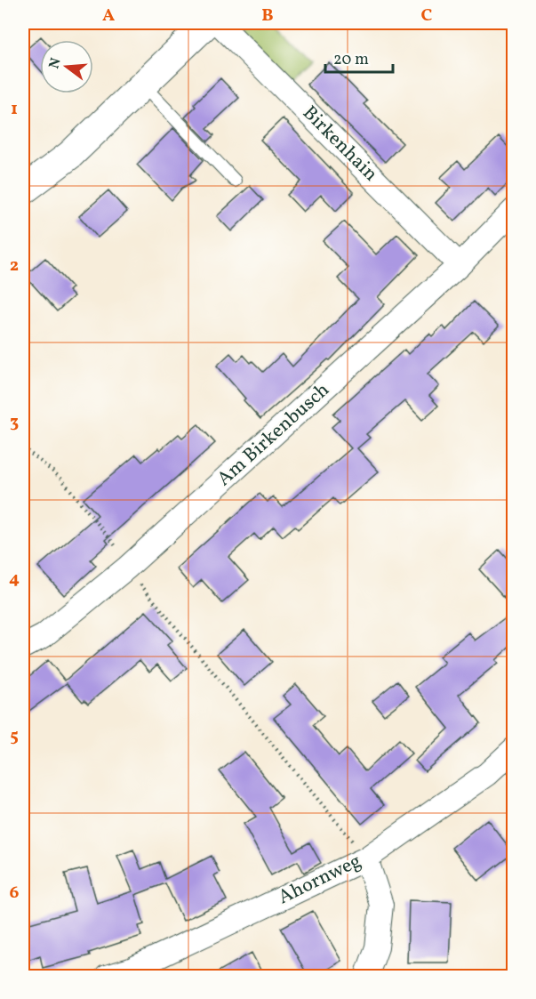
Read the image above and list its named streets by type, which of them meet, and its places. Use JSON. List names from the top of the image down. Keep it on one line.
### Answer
{"streets":{"street":["Birkenhain","Am Birkenbusch","Ahornweg"]},"crossings":[["Birkenhain","Am Birkenbusch"]],"scale_bar":"20 m","north":"left","grid":{"columns":["A","B","C"],"rows":["1","2","3","4","5","6"]}}
